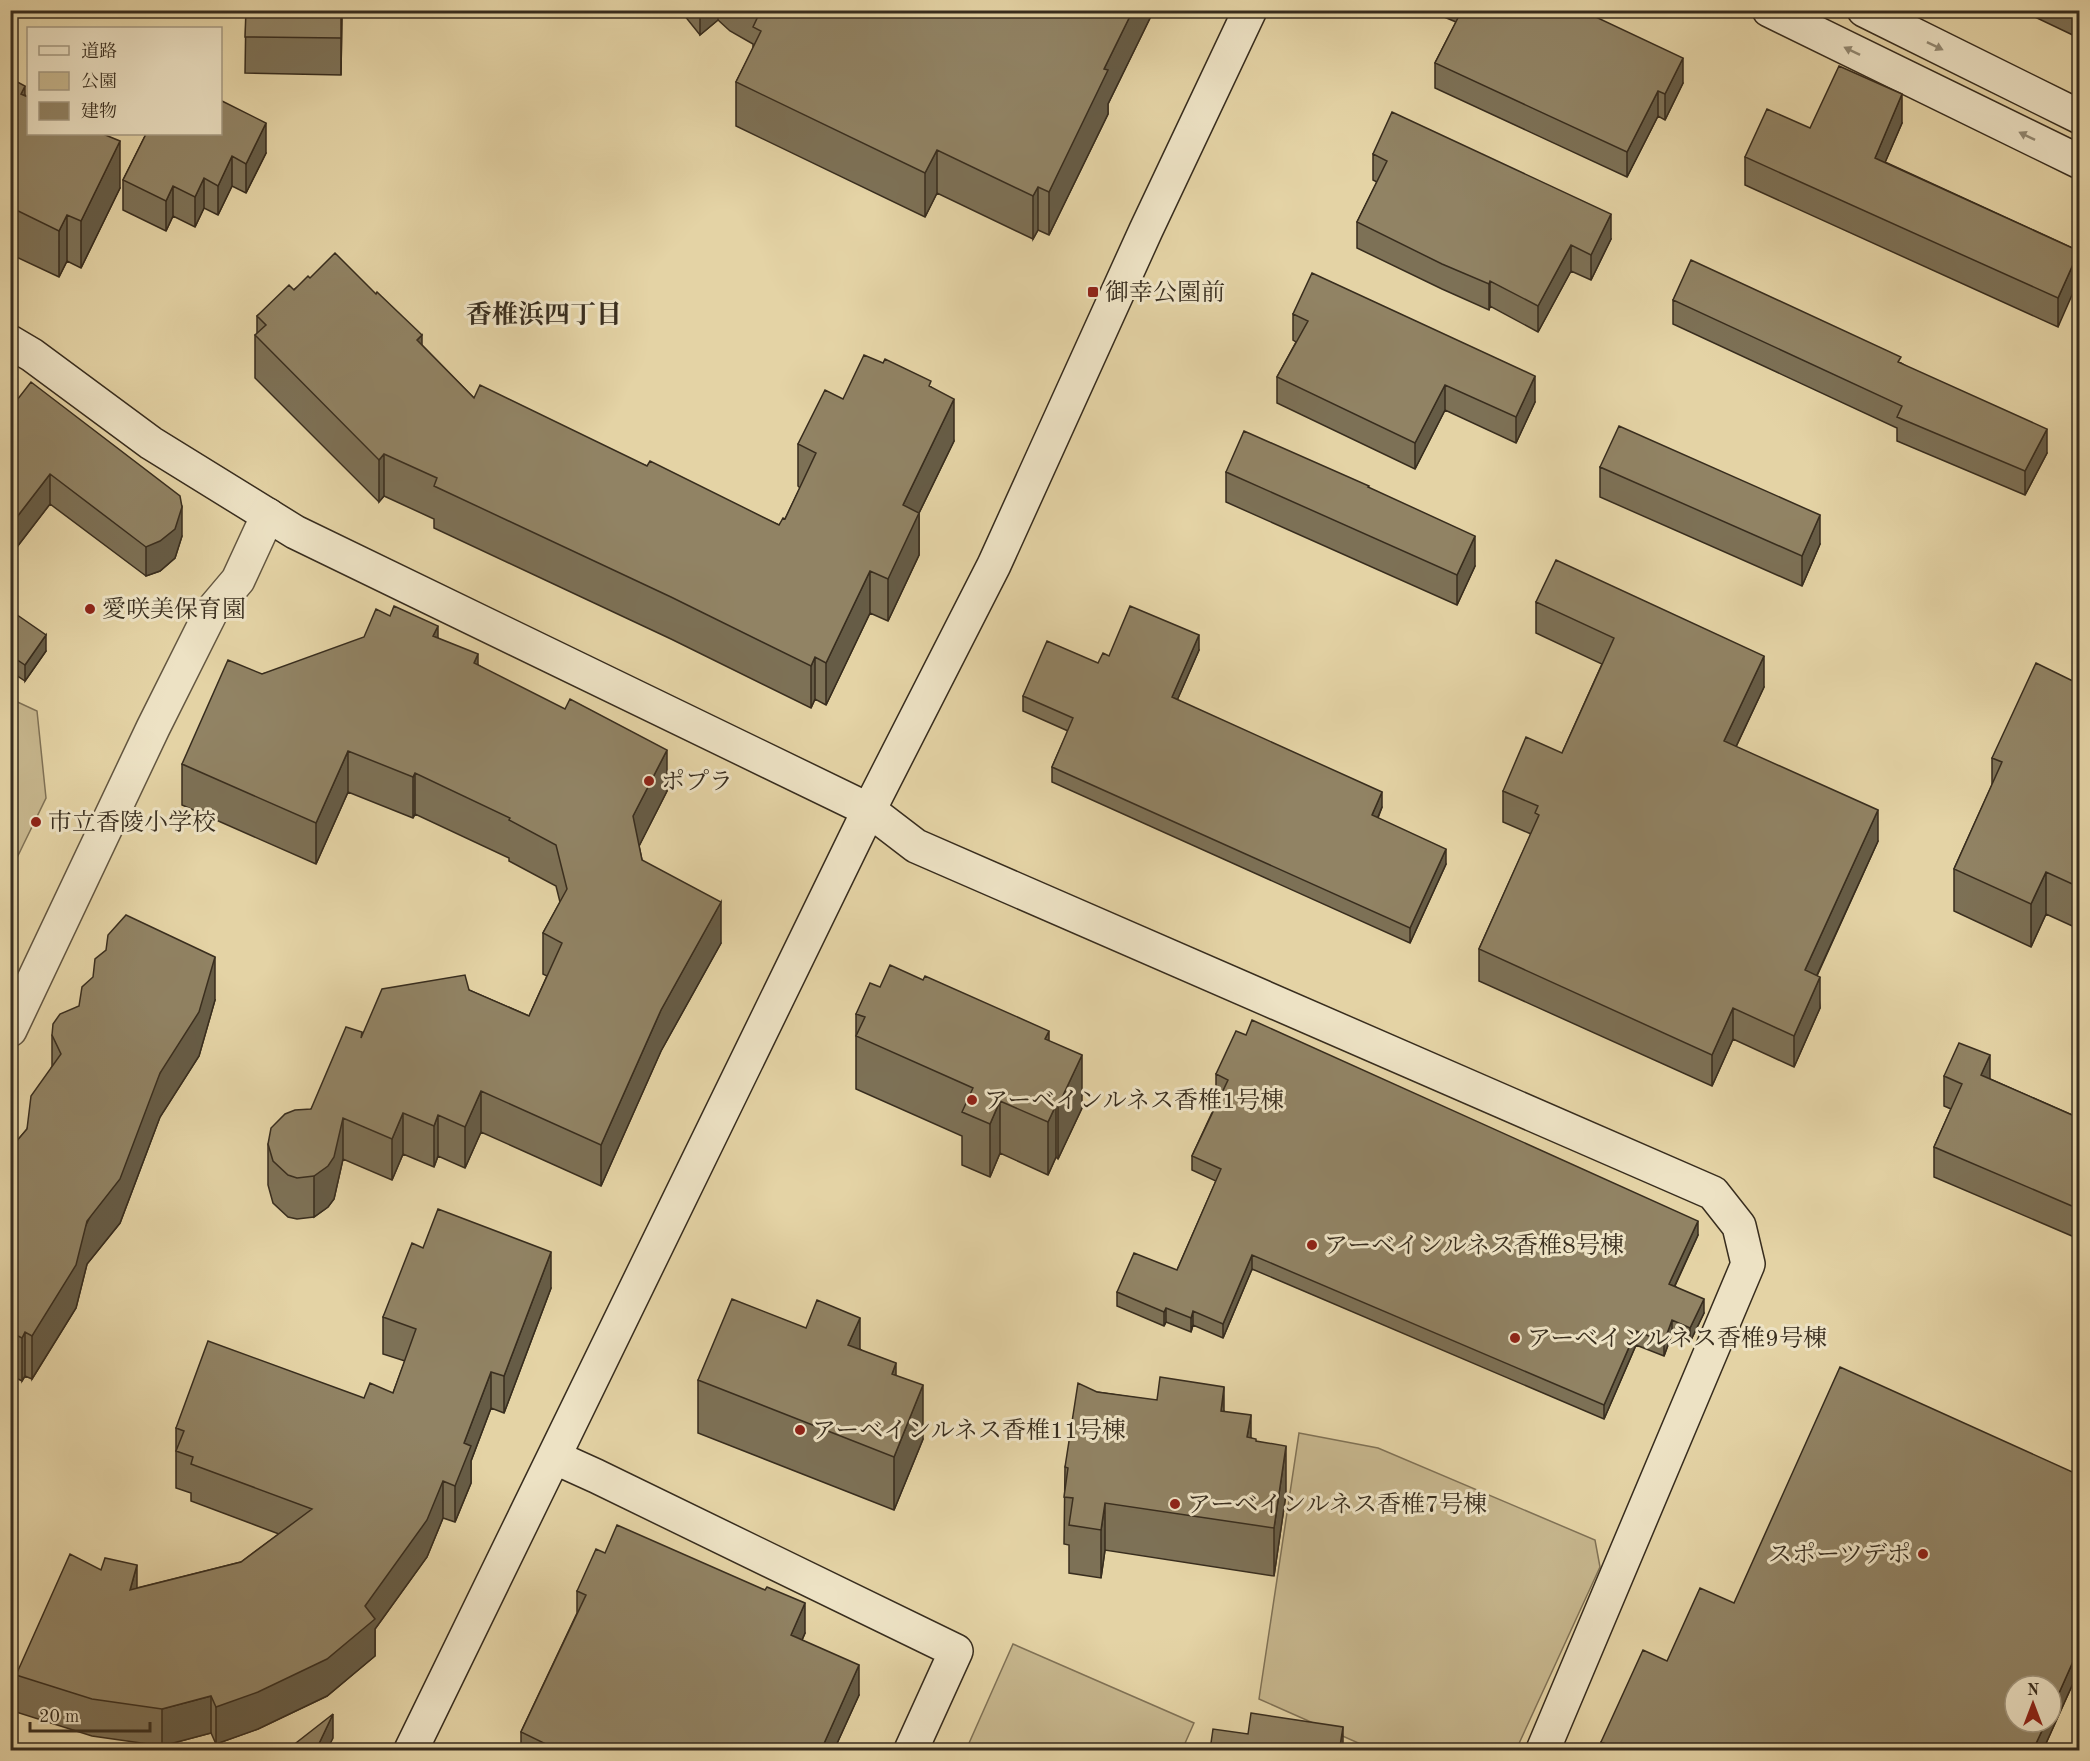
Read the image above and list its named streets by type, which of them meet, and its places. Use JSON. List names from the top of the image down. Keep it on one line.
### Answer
{"districts":["香椎浜四丁目"],"places":{"transit":["御幸公園前"],"other":["愛咲美保育園","ポプラ","市立香陵小学校","アーベインルネス香椎1号棟","アーベインルネス香椎8号棟","アーベインルネス香椎9号棟","アーベインルネス香椎11号棟","アーベインルネス香椎7号棟","スポーツデポ"]},"legend":["道路","公園","建物"],"scale_bar":"20 m","north":"top"}
